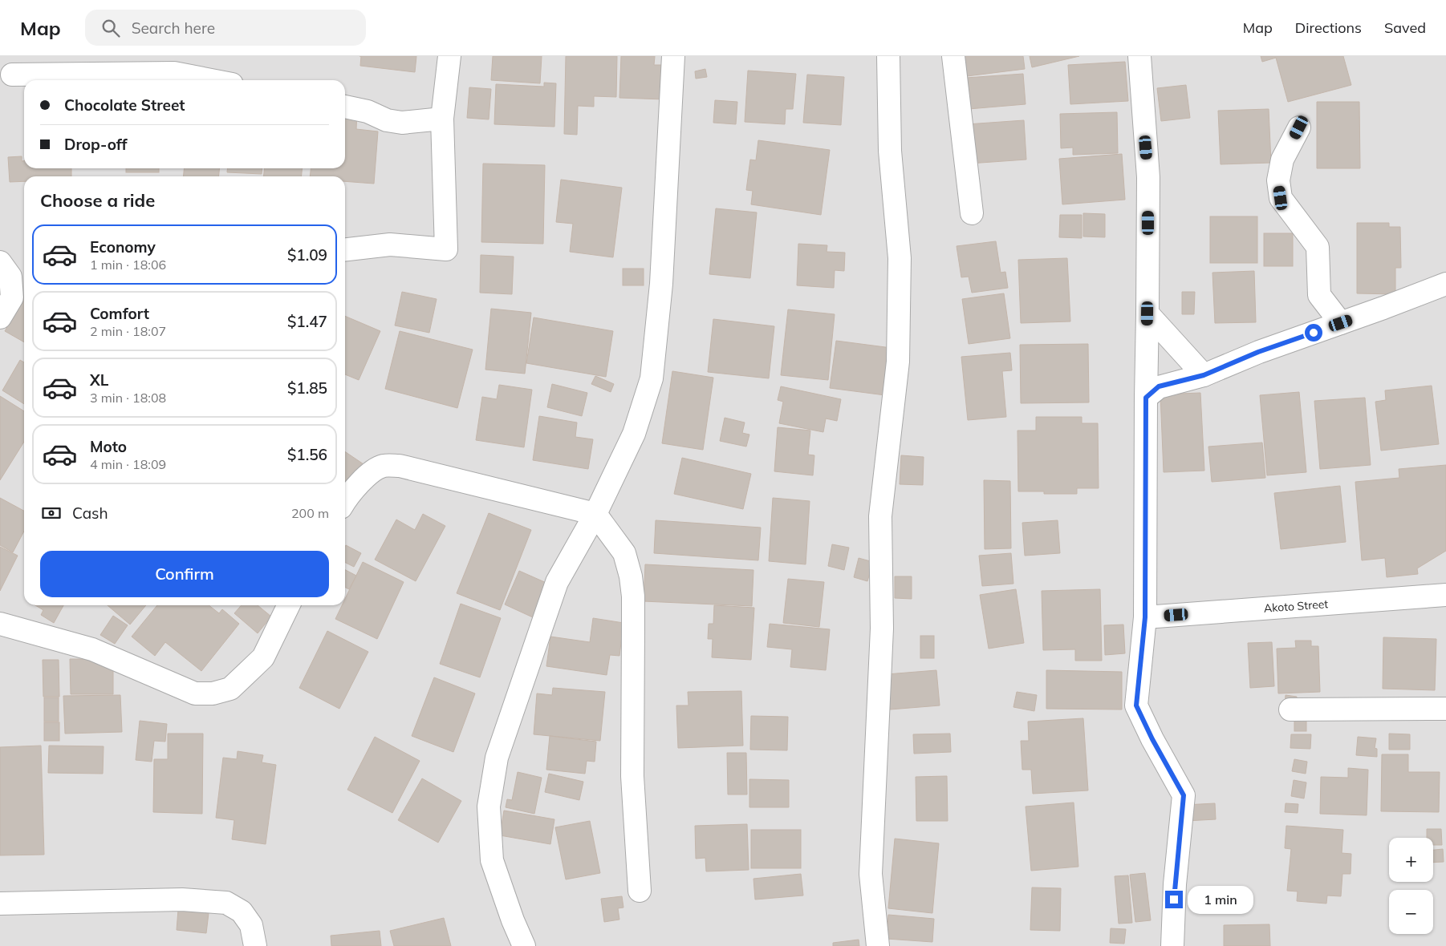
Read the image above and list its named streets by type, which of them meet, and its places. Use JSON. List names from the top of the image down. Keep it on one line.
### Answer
{"streets":{"street":["Akoto Street"]},"page":{"header":"Map","search":"Search here","nav":["Map","Directions","Saved"],"banner":["Chocolate Street","Drop-off"],"heading":"Choose a ride","list":[{"name":"Economy","note":"1 min · 18:06","value":"$1.09"},{"name":"Comfort","note":"2 min · 18:07","value":"$1.47"},{"name":"XL","note":"3 min · 18:08","value":"$1.85"},{"name":"Moto","note":"4 min · 18:09","value":"$1.56"}],"pay":["Cash","200 m"],"buttons":"Confirm","map_buttons":["+","−"],"bubble":"1 min"}}
